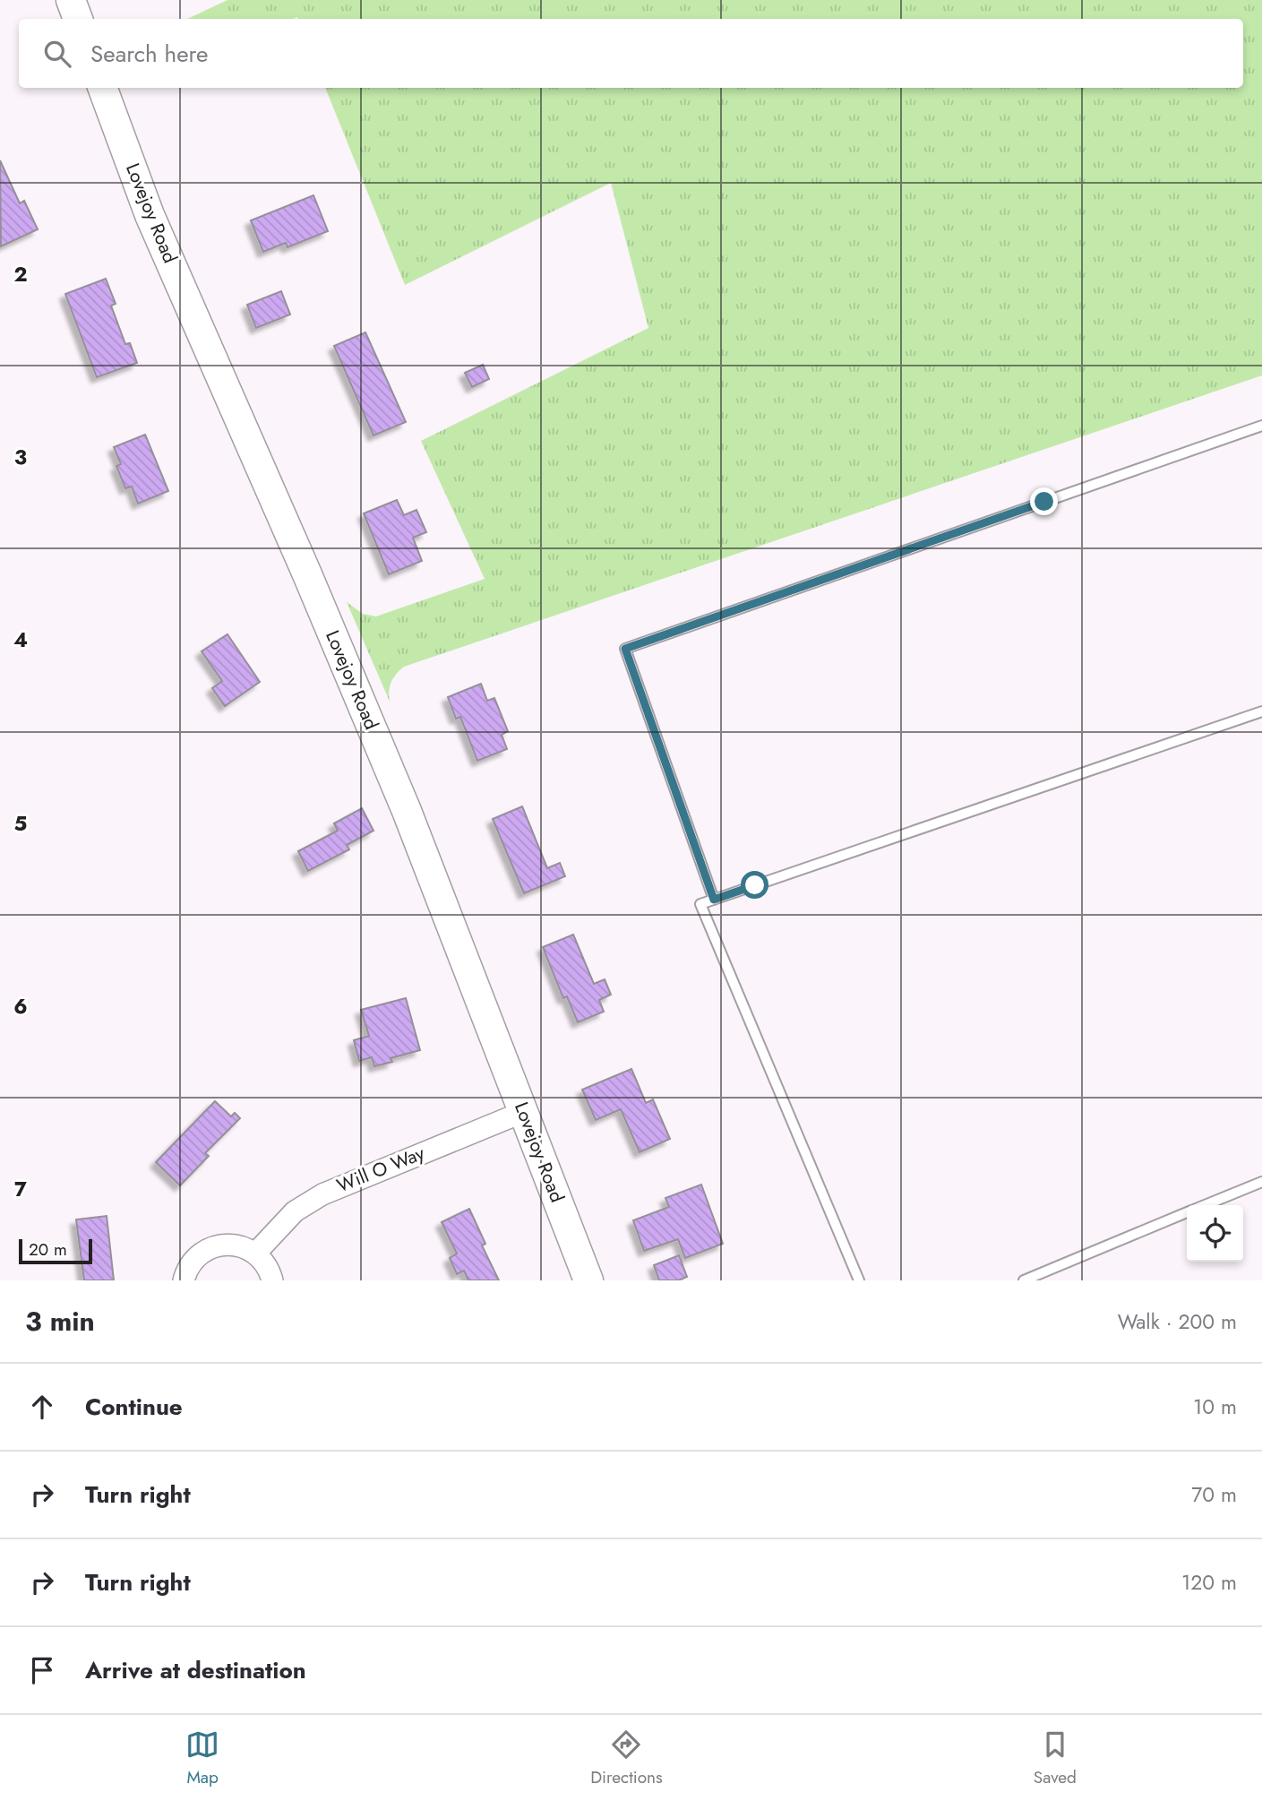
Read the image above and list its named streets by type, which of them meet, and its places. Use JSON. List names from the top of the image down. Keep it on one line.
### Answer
{"streets":{"main road":["Lovejoy Road"],"street":["Will O Way"]},"crossings":[["Lovejoy Road","Will O Way"]],"scale_bar":"20 m","page":{"search":"Search here","scale":"20 m","heading":["3 min","Walk · 200 m"],"list":[["Continue","10 m"],["Turn right","70 m"],["Turn right","120 m"],"Arrive at destination"],"nav":["Map","Directions","Saved"]},"grid":{"rows":["2","3","4","5","6","7"]}}
